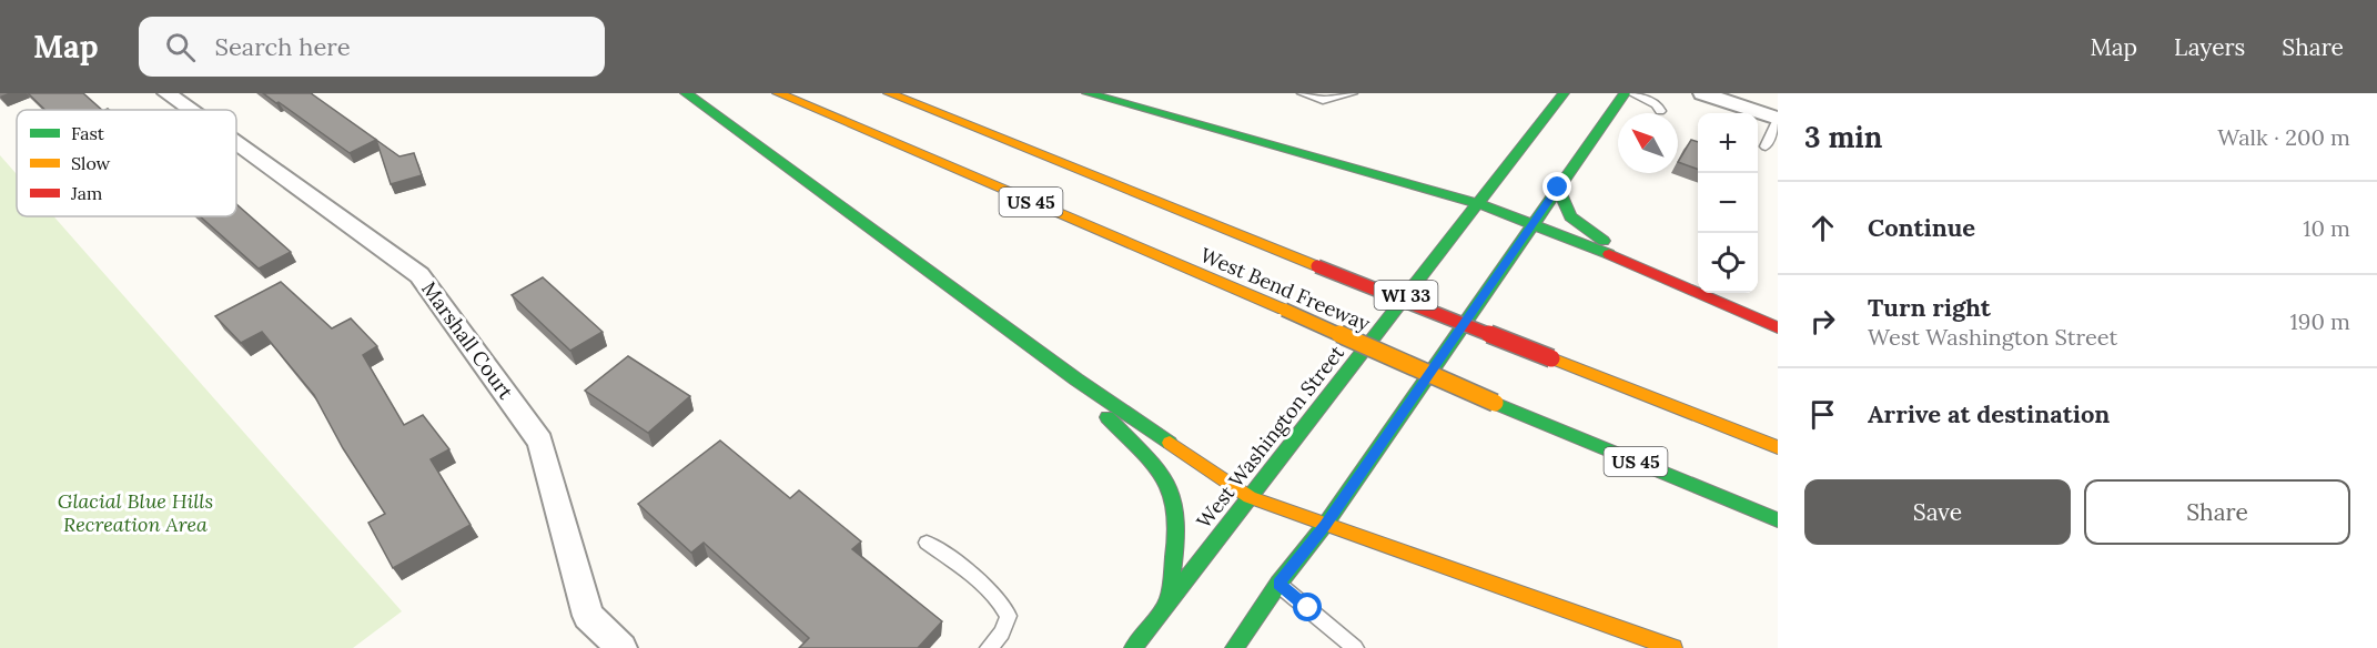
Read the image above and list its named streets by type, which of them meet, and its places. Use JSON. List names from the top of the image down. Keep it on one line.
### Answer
{"streets":{"main road":["US 45","West Bend Freeway","WI 33","West Washington Street"],"street":["Marshall Court"]},"parks":["Glacial Blue Hills Recreation Area"],"legend":["Fast","Slow","Jam"],"north":"top left","page":{"header":"Map","search":"Search here","nav":["Map","Layers","Share"],"heading":["3 min","Walk · 200 m"],"map_buttons":["+","−"],"list":[["Continue","10 m"],["Turn right","West Washington Street","190 m"],"Arrive at destination"],"buttons":["Save","Share"]}}
